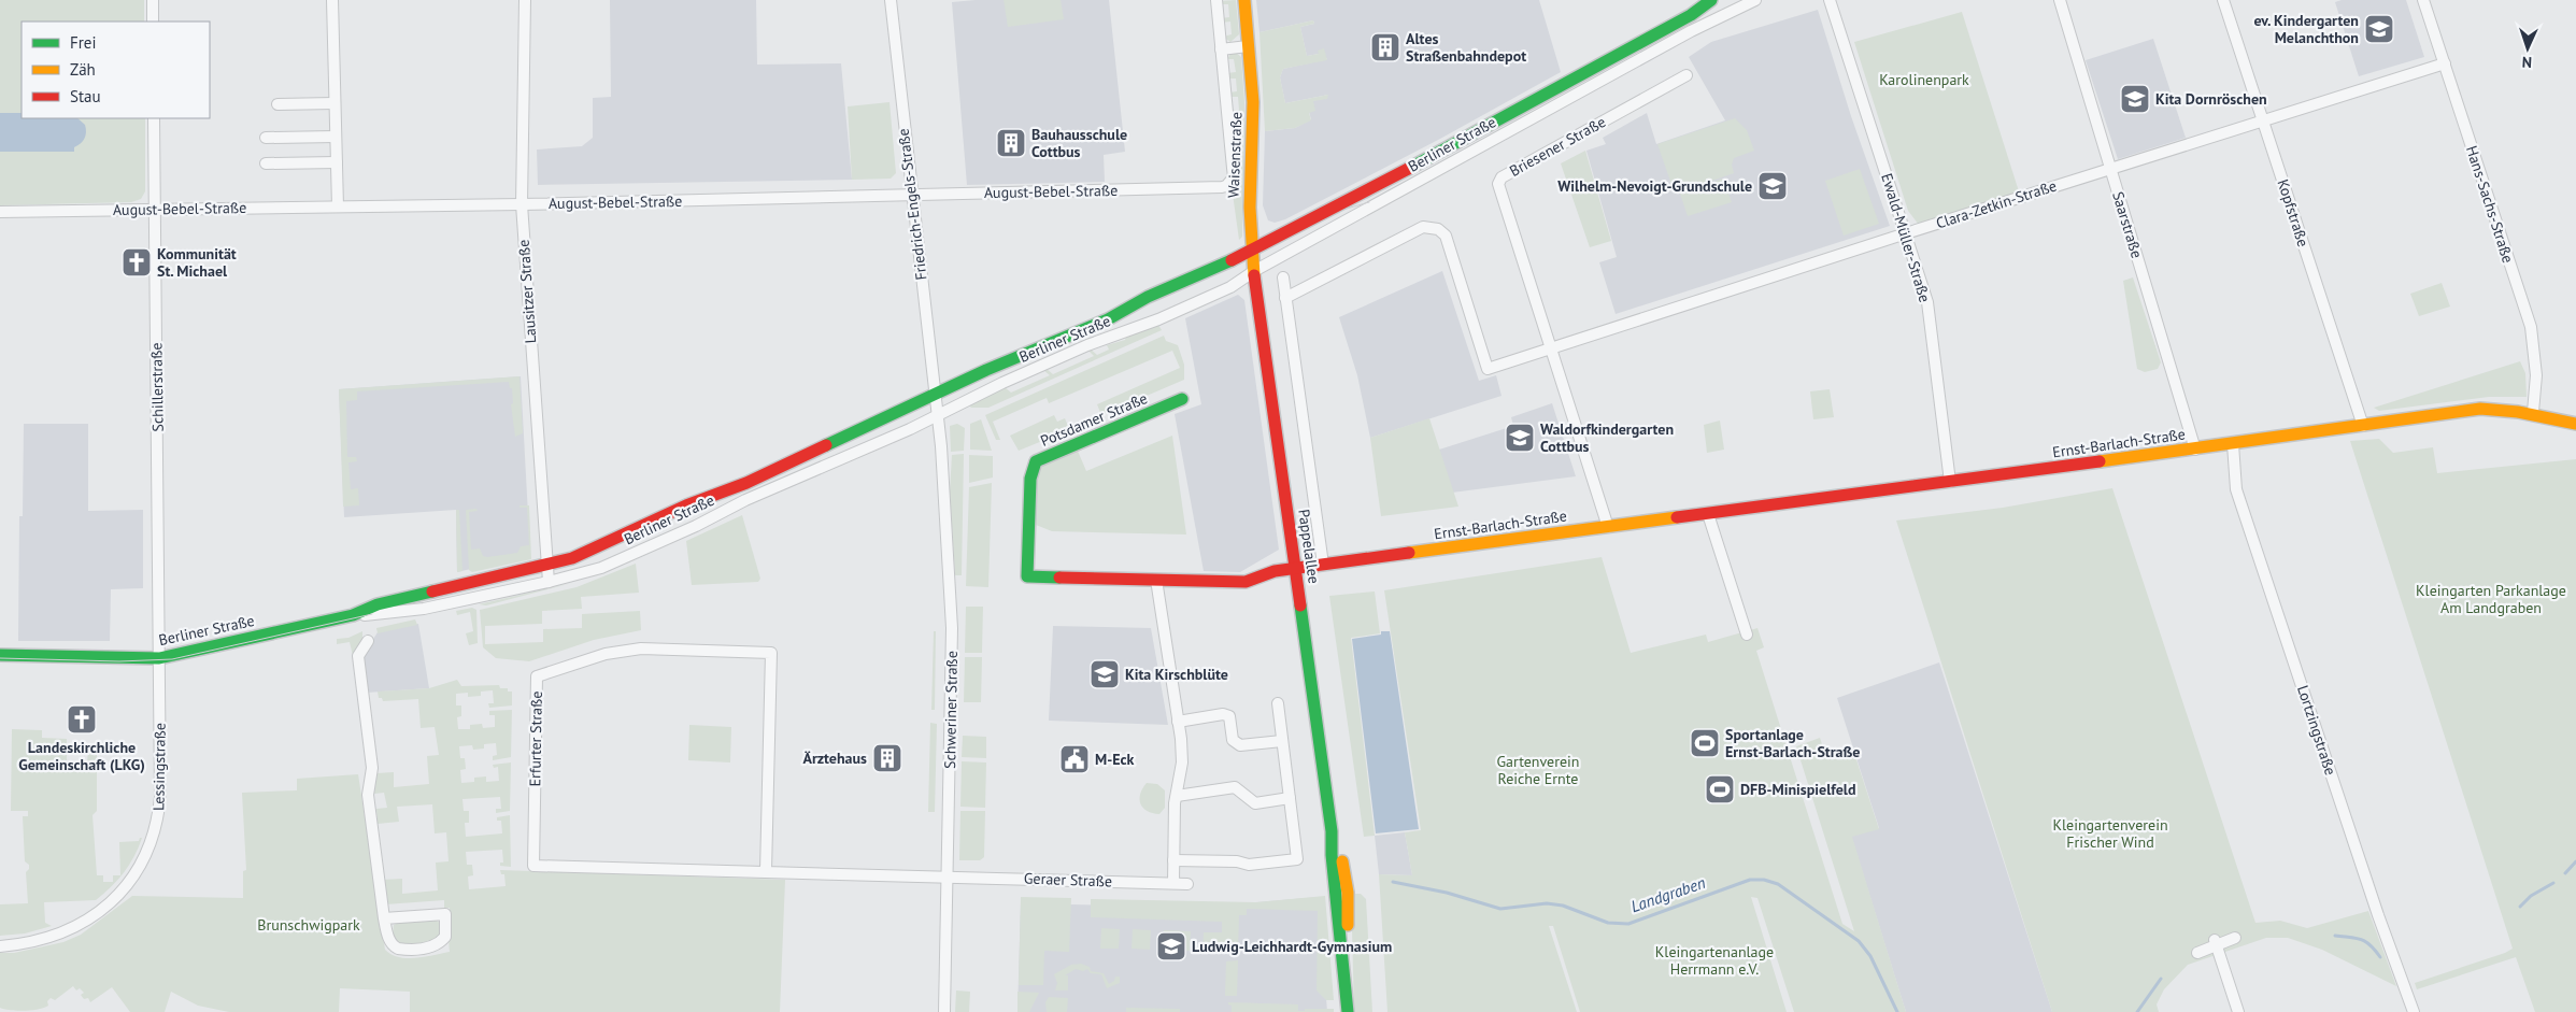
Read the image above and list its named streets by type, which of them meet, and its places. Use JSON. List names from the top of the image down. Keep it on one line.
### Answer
{"streets":{"street":["Berliner Straße","Briesener Straße","Waisenstraße","August-Bebel-Straße","Friedrich-Engels-Straße","Clara-Zetkin-Straße","Hans-Sachs-Straße","Kopfstraße","Saarstraße","Ewald-Müller-Straße","Lausitzer Straße","Schillerstraße","Potsdamer Straße","Ernst-Barlach-Straße","Pappelallee","Schweriner Straße","Lortzingstraße","Erfurter Straße","Lessingstraße","Geraer Straße"]},"crossings":[["Berliner Straße","Waisenstraße"],["Berliner Straße","Friedrich-Engels-Straße"],["Berliner Straße","Lausitzer Straße"],["Berliner Straße","Schillerstraße"],["Berliner Straße","Pappelallee"],["Berliner Straße","Schweriner Straße"],["Berliner Straße","Lessingstraße"],["Briesener Straße","Clara-Zetkin-Straße"],["Briesener Straße","Ernst-Barlach-Straße"],["Waisenstraße","August-Bebel-Straße"],["Waisenstraße","Pappelallee"],["August-Bebel-Straße","Friedrich-Engels-Straße"],["August-Bebel-Straße","Lausitzer Straße"],["August-Bebel-Straße","Schillerstraße"],["Friedrich-Engels-Straße","Schweriner Straße"],["Clara-Zetkin-Straße","Hans-Sachs-Straße"],["Clara-Zetkin-Straße","Kopfstraße"],["Clara-Zetkin-Straße","Saarstraße"],["Clara-Zetkin-Straße","Ewald-Müller-Straße"],["Hans-Sachs-Straße","Ernst-Barlach-Straße"],["Kopfstraße","Ernst-Barlach-Straße"],["Saarstraße","Ernst-Barlach-Straße"],["Ewald-Müller-Straße","Ernst-Barlach-Straße"],["Schillerstraße","Lessingstraße"],["Potsdamer Straße","Ernst-Barlach-Straße"],["Potsdamer Straße","Pappelallee"],["Ernst-Barlach-Straße","Pappelallee"],["Ernst-Barlach-Straße","Lortzingstraße"],["Schweriner Straße","Erfurter Straße"],["Schweriner Straße","Geraer Straße"],["Erfurter Straße","Geraer Straße"]],"water":["Landgraben"],"parks":["Karolinenpark","Kleingarten Parkanlage Am Landgraben","Gartenverein Reiche Ernte","Kleingartenverein Frischer Wind","Brunschwigpark","Kleingartenanlage Herrmann e.V."],"places":{"school or university":["ev. Kindergarten Melanchthon","Kita Dornröschen","Wilhelm-Nevoigt-Grundschule","Waldorfkindergarten Cottbus","Kita Kirschblüte","Ludwig-Leichhardt-Gymnasium"],"building":["Altes Straßenbahndepot","Bauhausschule Cottbus","Ärztehaus"],"church":["Kommunität St. Michael","Landeskirchliche Gemeinschaft (LKG)"],"sports":["Sportanlage Ernst-Barlach-Straße","DFB-Minispielfeld"],"public building":["M-Eck"]},"legend":["Frei","Zäh","Stau"],"north":"bottom"}
